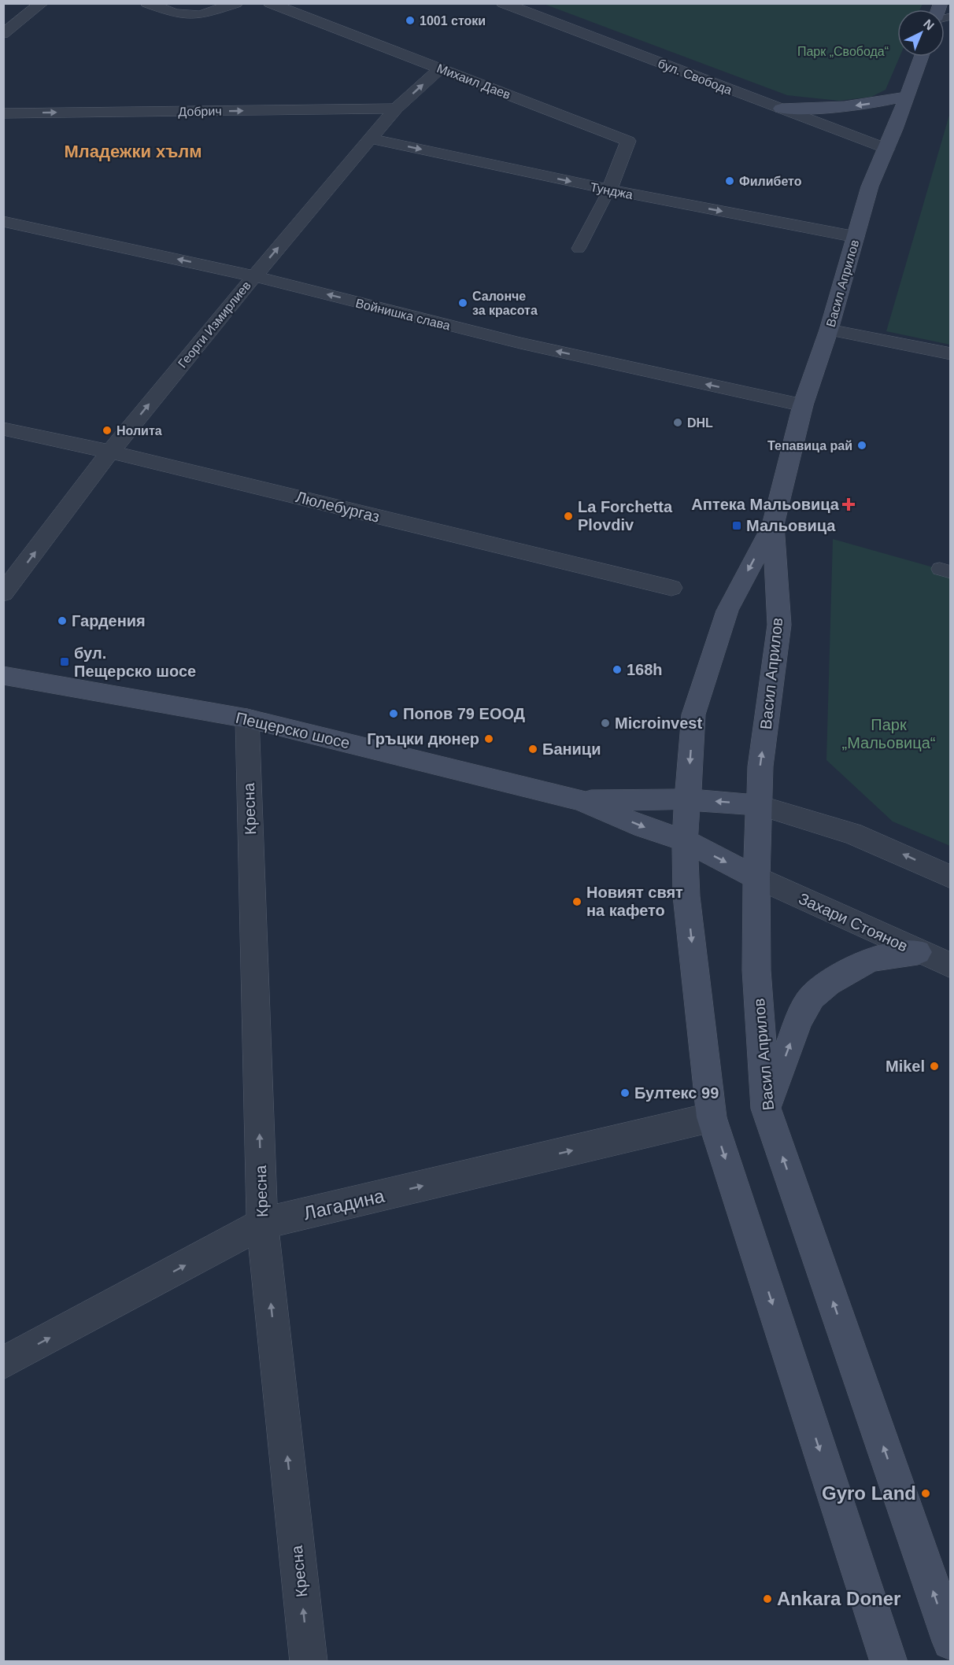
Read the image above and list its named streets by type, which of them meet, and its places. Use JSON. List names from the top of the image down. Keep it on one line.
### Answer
{"streets":{"main road":["Васил Априлов","Пещерско шосе"],"street":["бул. Свобода","Михаил Даев","Добрич","Тунджа","Войнишка слава","Георги Измирлиев","Люлебургаз","Кресна","Захари Стоянов","Лагадина"]},"crossings":[["бул. Свобода","Васил Априлов"],["Михаил Даев","Тунджа"],["Михаил Даев","Георги Измирлиев"],["Добрич","Георги Измирлиев"],["Тунджа","Васил Априлов"],["Тунджа","Георги Измирлиев"],["Васил Априлов","Войнишка слава"],["Васил Априлов","Пещерско шосе"],["Васил Априлов","Захари Стоянов"],["Войнишка слава","Георги Измирлиев"],["Георги Измирлиев","Люлебургаз"],["Пещерско шосе","Кресна"],["Пещерско шосе","Захари Стоянов"],["Кресна","Лагадина"]],"one_way":["Добрич","Тунджа","Войнишка слава","Георги Измирлиев","Кресна","Лагадина"],"districts":["Младежки хълм"],"parks":["Парк „Свобода“","Парк „Мальовица“"],"places":{"other":["1001 стоки","Филибето","Салонче за красота","DHL","Нолита","Тепавица рай","La Forchetta Plovdiv","Гардения","168h","Попов 79 ЕООД","Microinvest","Гръцки дюнер","Баници","Новият свят на кафето","Mikel","Бултекс 99","Gyro Land","Ankara Doner"],"health":["Аптека Мальовица"],"transit":["Мальовица","бул. Пещерско шосе"]},"north":"top right"}
